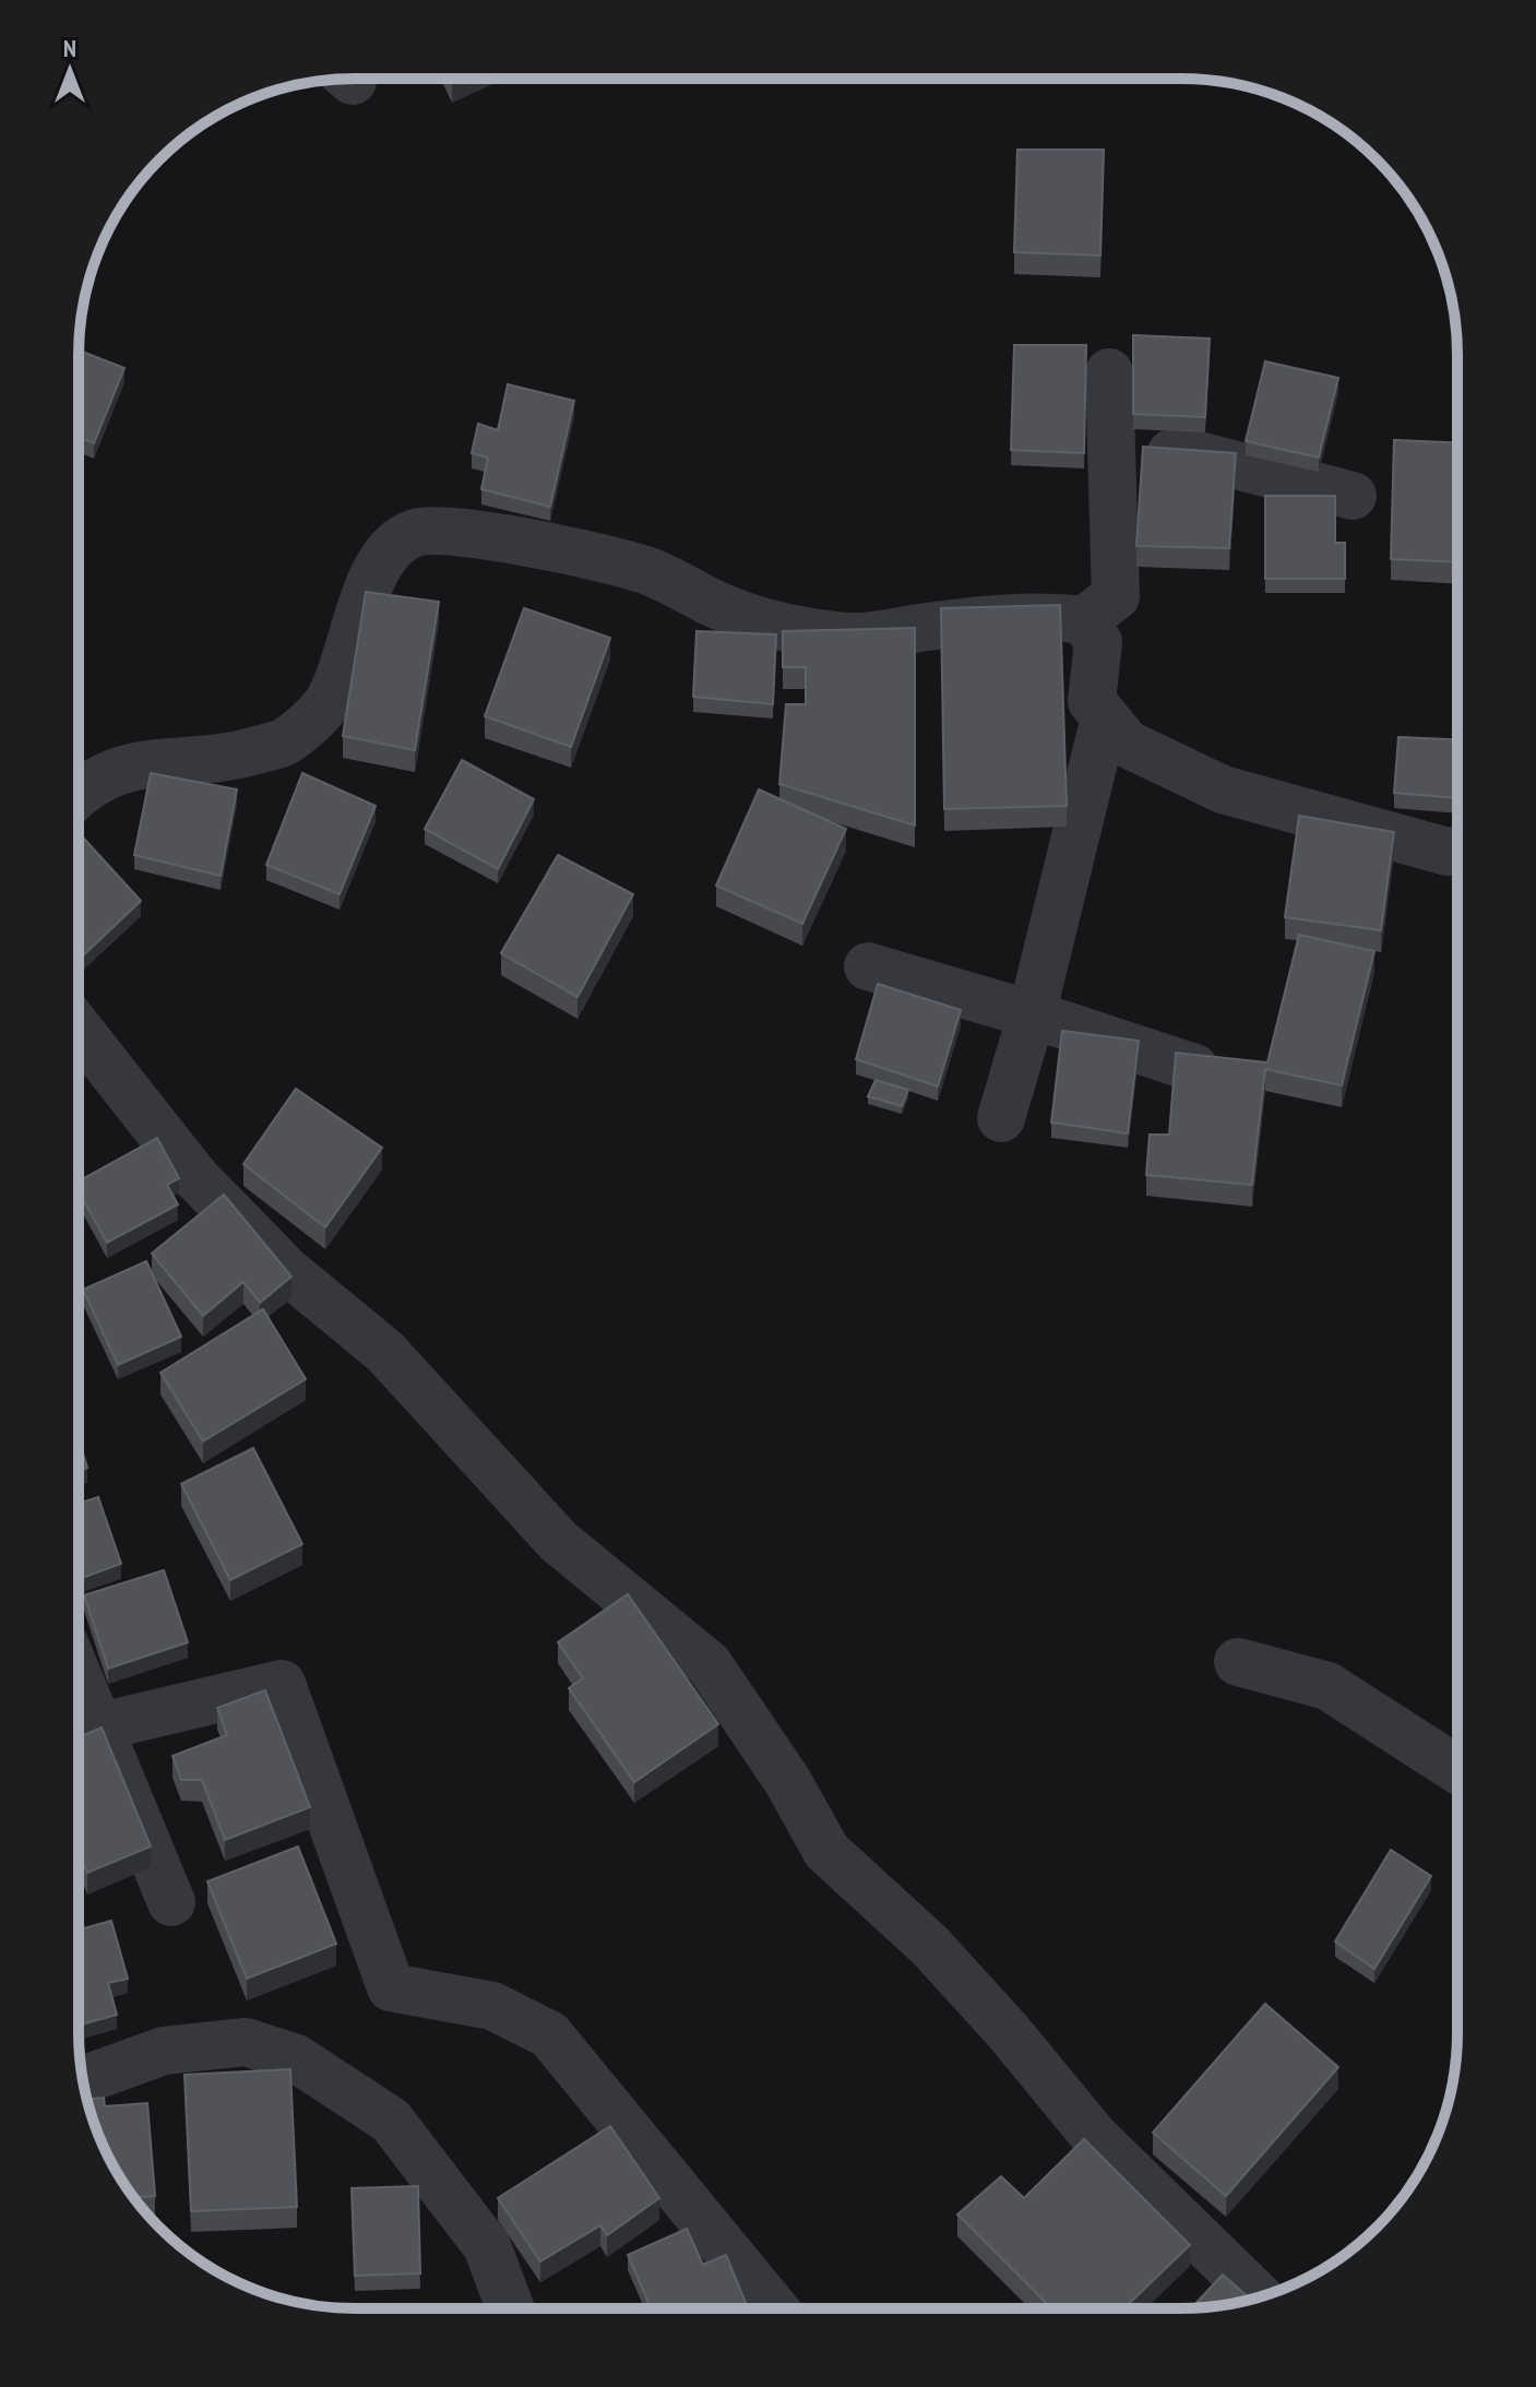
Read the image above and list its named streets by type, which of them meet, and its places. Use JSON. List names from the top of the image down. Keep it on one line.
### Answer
{"north":"top"}
